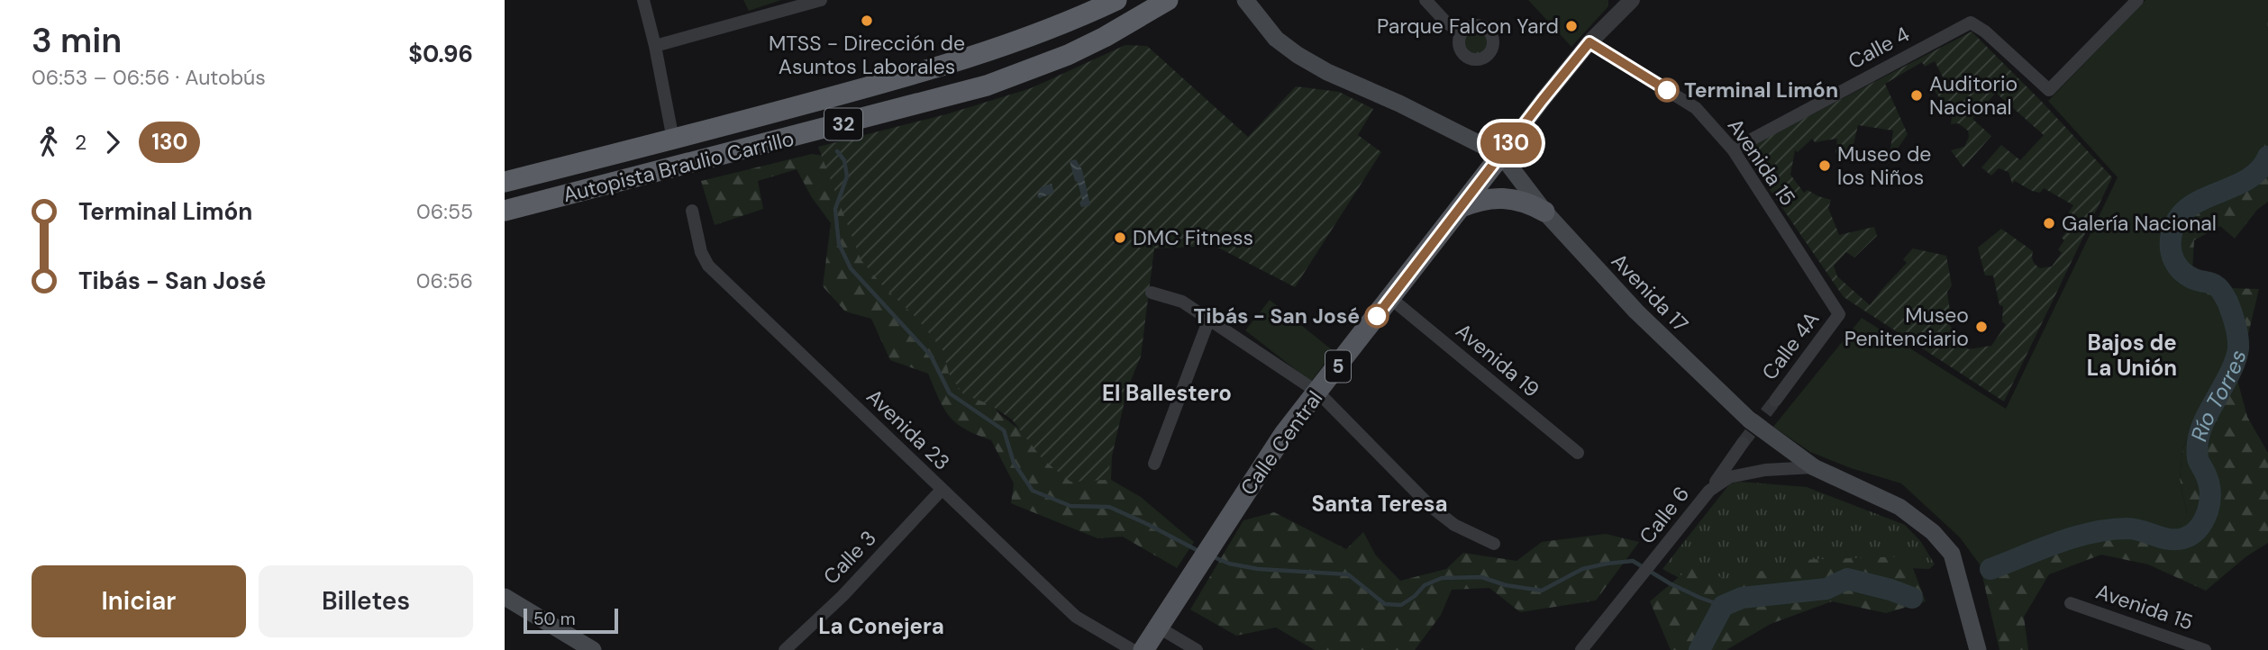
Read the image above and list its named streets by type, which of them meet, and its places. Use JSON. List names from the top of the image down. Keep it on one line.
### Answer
{"streets":{"highway":["32","Autopista Braulio Carrillo"],"main road":["Avenida 17","5","Calle Central"],"street":["Calle 4","Avenida 15","Calle 4A","Avenida 19","Avenida 23","Calle 6","Calle 3"]},"crossings":[["Calle 4","Avenida 15"],["Avenida 15","Calle 4A"],["Avenida 17","Calle Central"],["Avenida 17","Calle 6"],["Avenida 19","Calle Central"],["Avenida 23","Calle 3"]],"districts":["Bajos de La Unión","El Ballestero","Santa Teresa","La Conejera"],"water":["Río Torres"],"places":["MTSS - Dirección de Asuntos Laborales","Parque Falcon Yard","Terminal Limón","Auditorio Nacional","Museo de los Niños","Galería Nacional","DMC Fitness","Tibás - San José","Museo Penitenciario"],"lines":["bus line 130"],"scale_bar":"50 m","page":{"heading":["3 min","06:53 – 06:56 · Autobús","$0.96"],"on_map":"130","legs":["2","130"],"list":[{"name":"Terminal Limón","value":"06:55"},{"name":"Tibás - San José","value":"06:56"}],"buttons":["Iniciar","Billetes"],"scale":"50 m"}}
